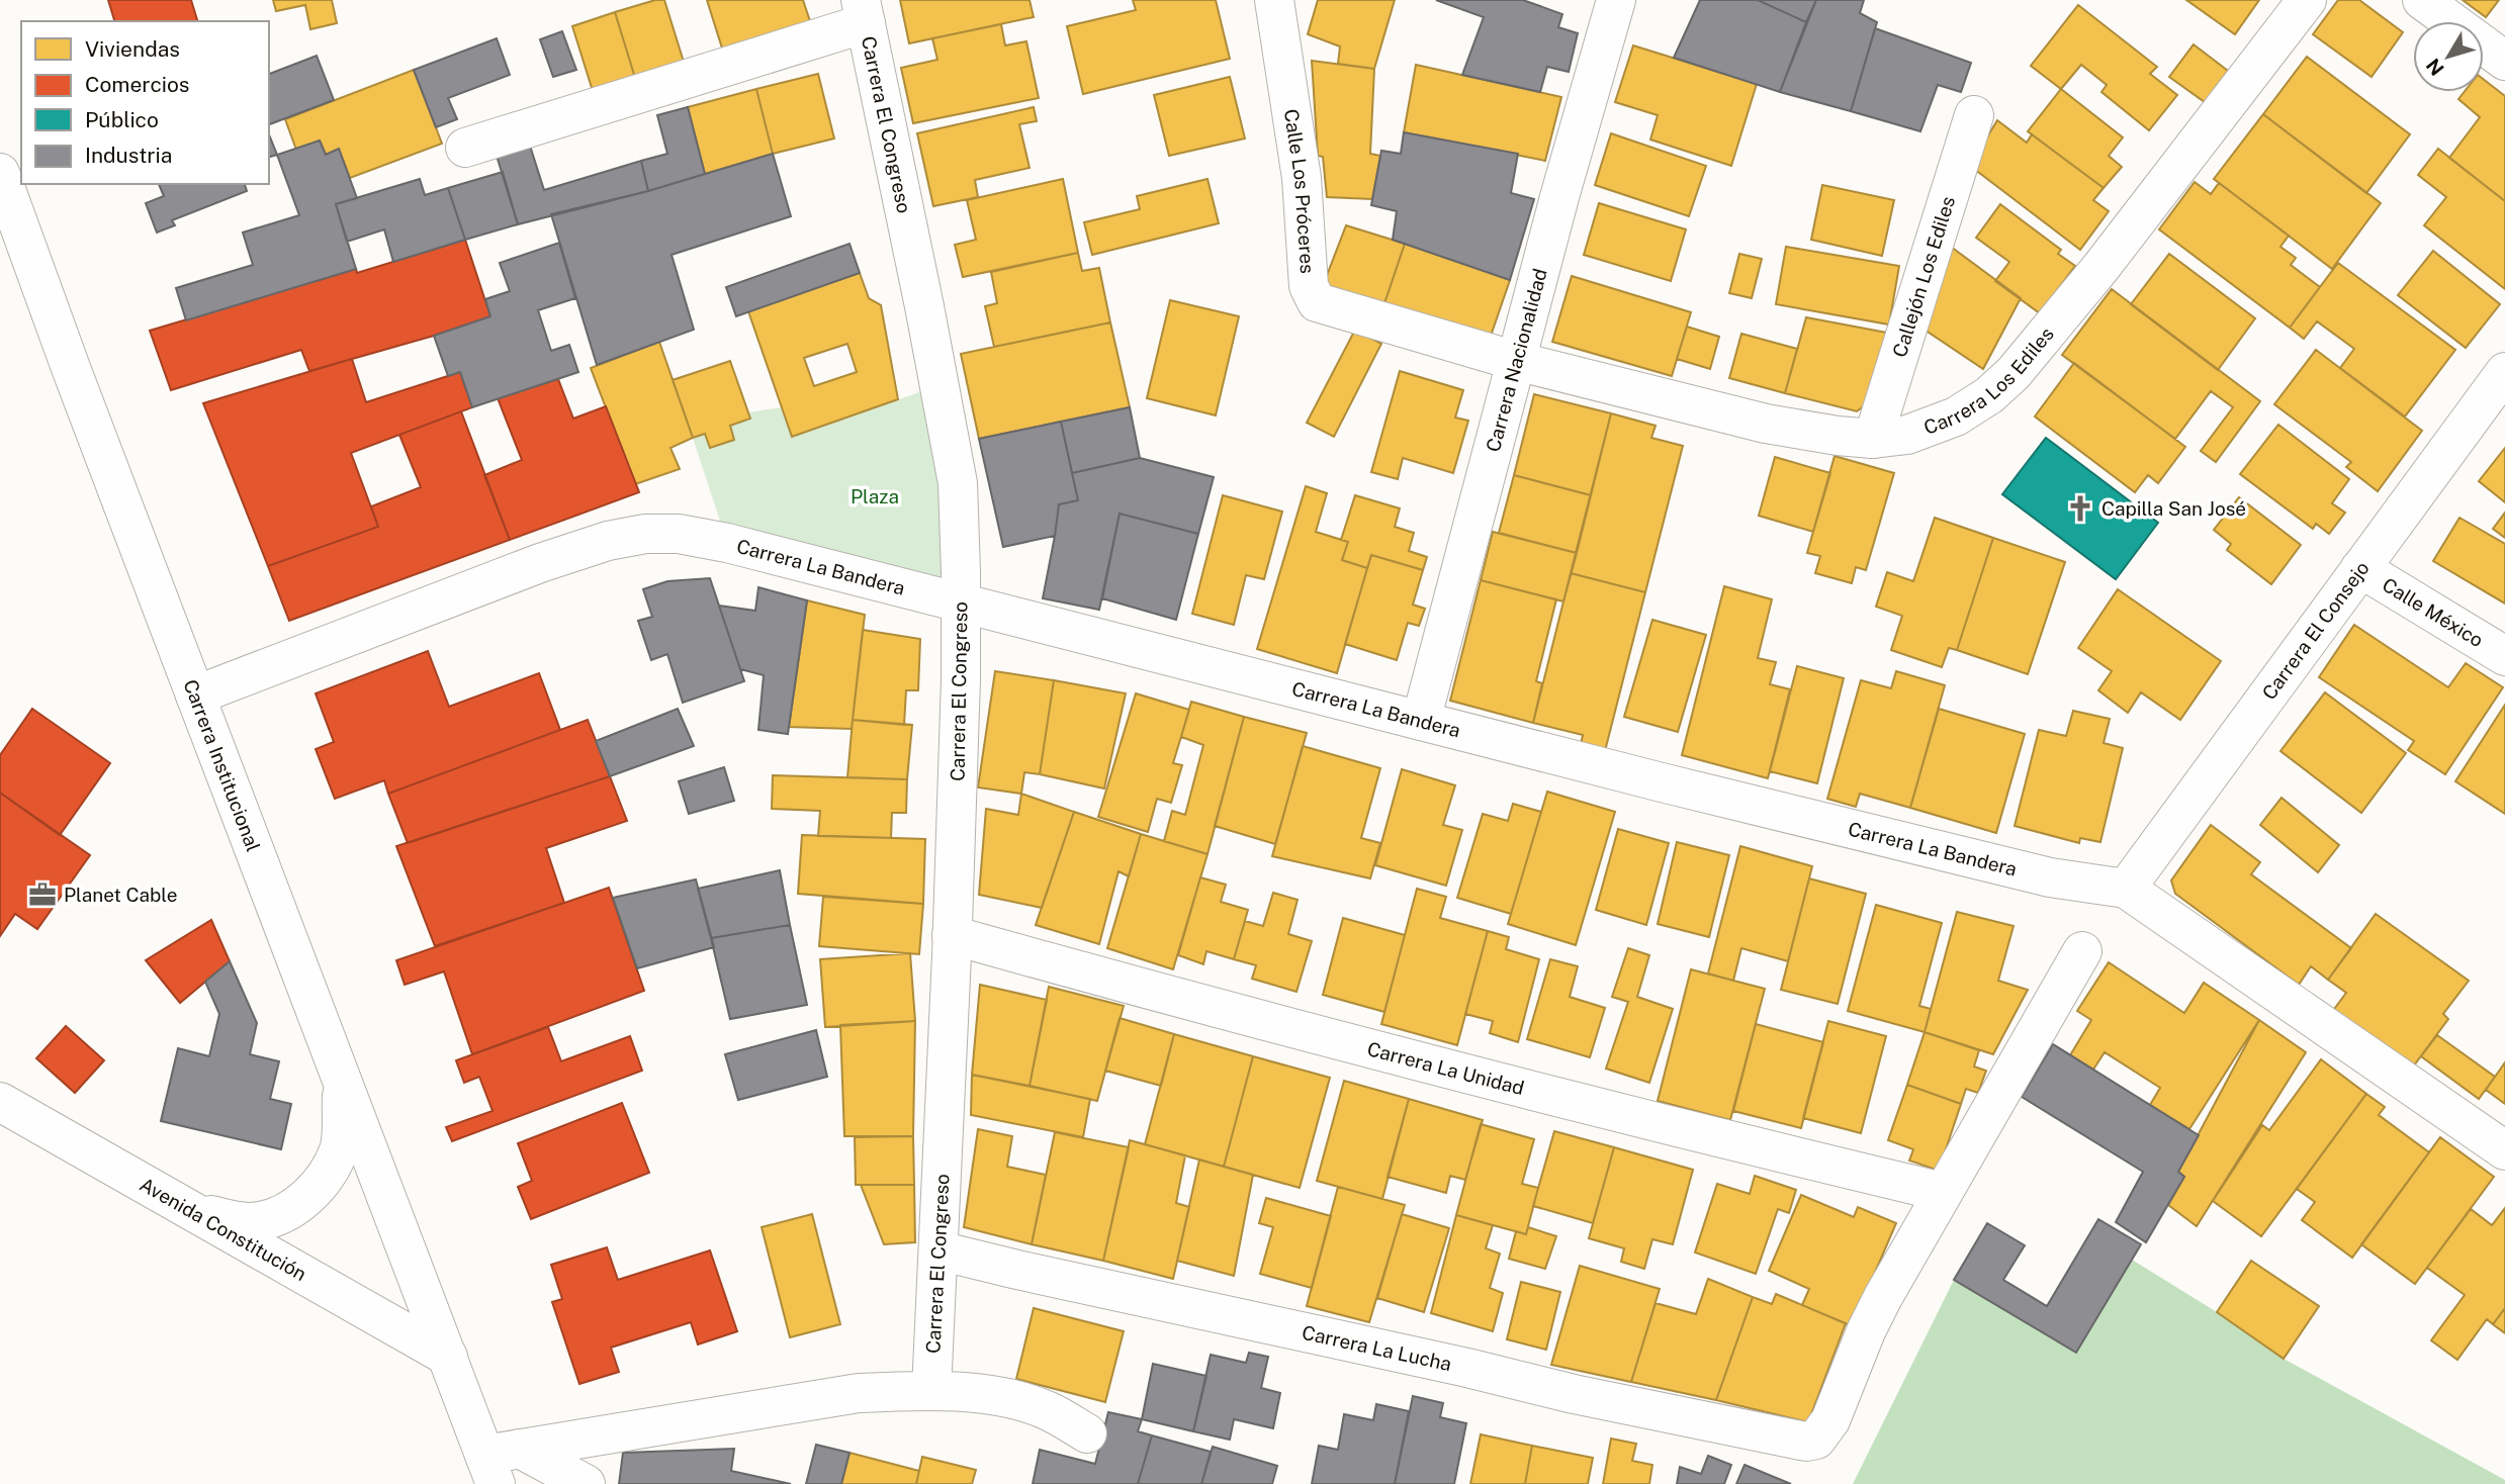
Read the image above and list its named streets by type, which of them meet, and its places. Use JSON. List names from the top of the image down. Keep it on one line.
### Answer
{"streets":{"street":["Carrera El Congreso","Calle Los Próceres","Callejón Los Ediles","Carrera Nacionalidad","Carrera Los Ediles","Carrera La Bandera","Calle México","Carrera El Consejo","Carrera Institucional","Carrera La Unidad","Avenida Constitución","Carrera La Lucha"]},"crossings":[["Carrera El Congreso","Carrera La Bandera"],["Carrera El Congreso","Carrera La Unidad"],["Carrera El Congreso","Carrera La Lucha"],["Calle Los Próceres","Carrera Nacionalidad"],["Calle Los Próceres","Carrera Los Ediles"],["Callejón Los Ediles","Carrera Los Ediles"],["Carrera Nacionalidad","Carrera Los Ediles"],["Carrera Nacionalidad","Carrera La Bandera"],["Carrera La Bandera","Carrera El Consejo"],["Carrera La Bandera","Carrera Institucional"],["Calle México","Carrera El Consejo"],["Carrera Institucional","Avenida Constitución"],["Carrera La Unidad","Carrera La Lucha"]],"parks":["Plaza"],"places":{"church":["Capilla San José"],"office":["Planet Cable"]},"legend":["Viviendas","Comercios","Público","Industria"],"north":"bottom left"}
